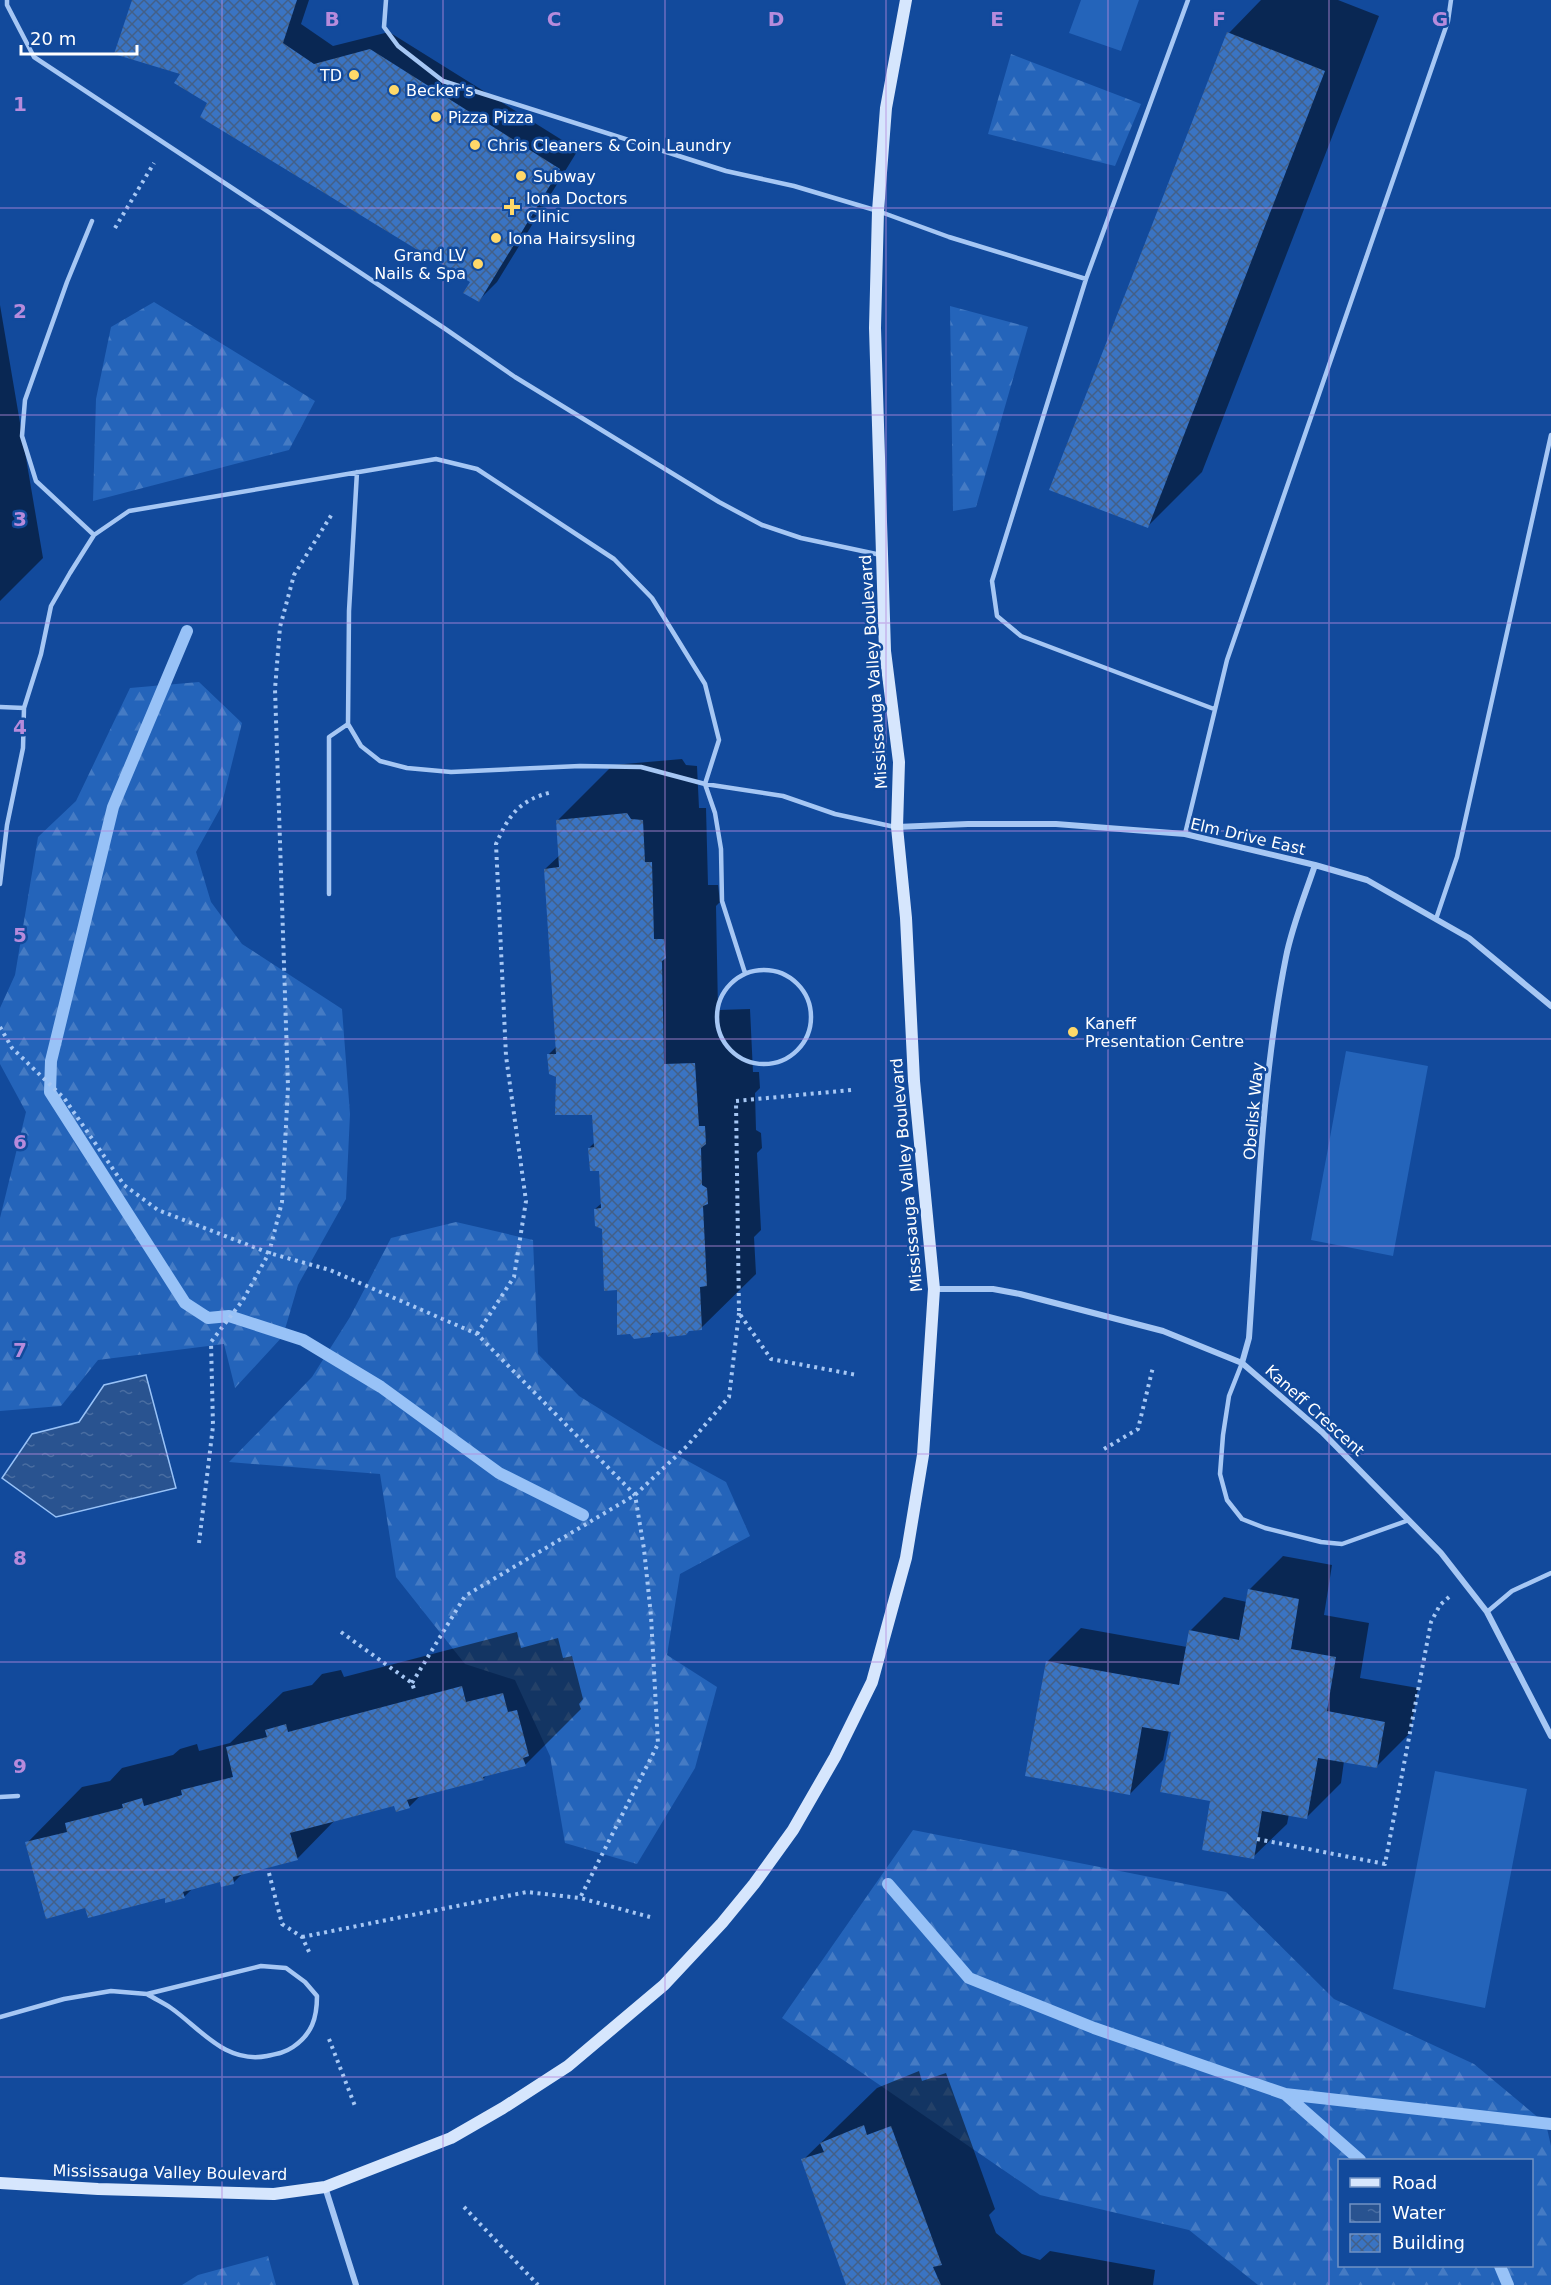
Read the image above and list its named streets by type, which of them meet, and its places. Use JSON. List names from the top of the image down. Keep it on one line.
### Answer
{"streets":{"street":["Mississauga Valley Boulevard","Elm Drive East","Obelisk Way","Kaneff Crescent"]},"crossings":[["Mississauga Valley Boulevard","Elm Drive East"],["Mississauga Valley Boulevard","Kaneff Crescent"],["Elm Drive East","Obelisk Way"],["Obelisk Way","Kaneff Crescent"]],"places":{"other":["TD","Becker's","Pizza Pizza","Chris Cleaners & Coin Laundry","Subway","Iona Hairsysling","Grand LV Nails & Spa","Kaneff Presentation Centre"],"health":["Iona Doctors Clinic"]},"legend":["Road","Water","Building"],"scale_bar":"20 m","grid":{"columns":["B","C","D","E","F","G"],"rows":["1","2","3","4","5","6","7","8","9"]}}
